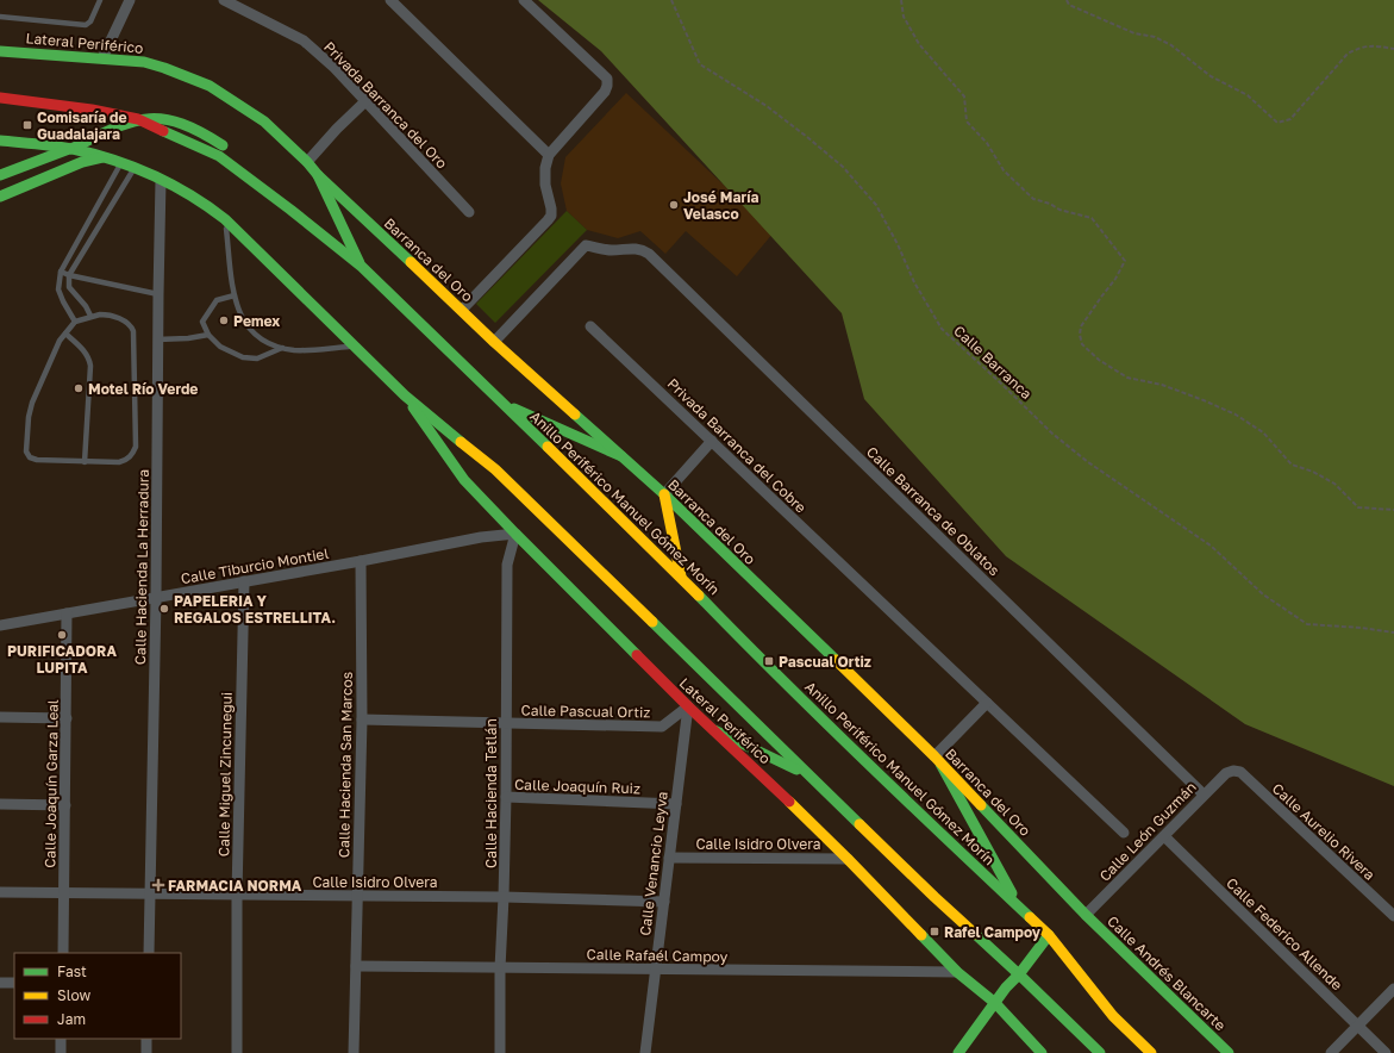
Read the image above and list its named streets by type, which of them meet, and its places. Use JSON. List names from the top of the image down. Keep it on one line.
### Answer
{"streets":{"main road":["Lateral Periférico","Barranca del Oro","Anillo Periférico Manuel Gómez Morín","Calle Andrés Blancarte"],"street":["Privada Barranca del Oro","Privada Barranca del Cobre","Calle Barranca de Oblatos","Calle Tiburcio Montiel","Calle Hacienda La Herradura","Calle Pascual Ortiz","Calle Hacienda San Marcos","Calle Miguel Zincunegui","Calle Joaquín Garza Leal","Calle Joaquín Ruiz","Calle Hacienda Tetlán","Calle León Guzmán","Calle Aurelio Rivera","Calle Isidro Olvera","Calle Venancio Leyva","Calle Federico Allende","Calle Rafaél Campoy"],"path":["Calle Barranca"]},"crossings":[["Lateral Periférico","Barranca del Oro"],["Lateral Periférico","Calle Tiburcio Montiel"],["Lateral Periférico","Calle Pascual Ortiz"],["Lateral Periférico","Calle Hacienda Tetlán"],["Lateral Periférico","Calle Isidro Olvera"],["Lateral Periférico","Calle Venancio Leyva"],["Lateral Periférico","Calle Rafaél Campoy"],["Barranca del Oro","Calle Barranca de Oblatos"],["Barranca del Oro","Calle León Guzmán"],["Barranca del Oro","Calle Andrés Blancarte"],["Calle Barranca de Oblatos","Calle León Guzmán"],["Calle Tiburcio Montiel","Calle Hacienda La Herradura"],["Calle Tiburcio Montiel","Calle Hacienda San Marcos"],["Calle Tiburcio Montiel","Calle Miguel Zincunegui"],["Calle Tiburcio Montiel","Calle Joaquín Garza Leal"],["Calle Tiburcio Montiel","Calle Hacienda Tetlán"],["Calle Hacienda La Herradura","Calle Isidro Olvera"],["Calle Pascual Ortiz","Calle Hacienda San Marcos"],["Calle Pascual Ortiz","Calle Hacienda Tetlán"],["Calle Pascual Ortiz","Calle Venancio Leyva"],["Calle Hacienda San Marcos","Calle Isidro Olvera"],["Calle Hacienda San Marcos","Calle Rafaél Campoy"],["Calle Miguel Zincunegui","Calle Isidro Olvera"],["Calle Joaquín Garza Leal","Calle Isidro Olvera"],["Calle Joaquín Ruiz","Calle Hacienda Tetlán"],["Calle Joaquín Ruiz","Calle Venancio Leyva"],["Calle Hacienda Tetlán","Calle Isidro Olvera"],["Calle Hacienda Tetlán","Calle Rafaél Campoy"],["Calle León Guzmán","Calle Aurelio Rivera"],["Calle León Guzmán","Calle Federico Allende"],["Calle León Guzmán","Calle Andrés Blancarte"],["Calle Isidro Olvera","Calle Venancio Leyva"],["Calle Venancio Leyva","Calle Rafaél Campoy"]],"places":{"transit":["Comisaría de Guadalajara","Pascual Ortiz","Rafel Campoy"],"other":["José María Velasco","Pemex","Motel Río Verde","PAPELERIA Y REGALOS ESTRELLITA.","PURIFICADORA LUPITA"],"health":["FARMACIA NORMA"]},"legend":["Fast","Slow","Jam"]}
